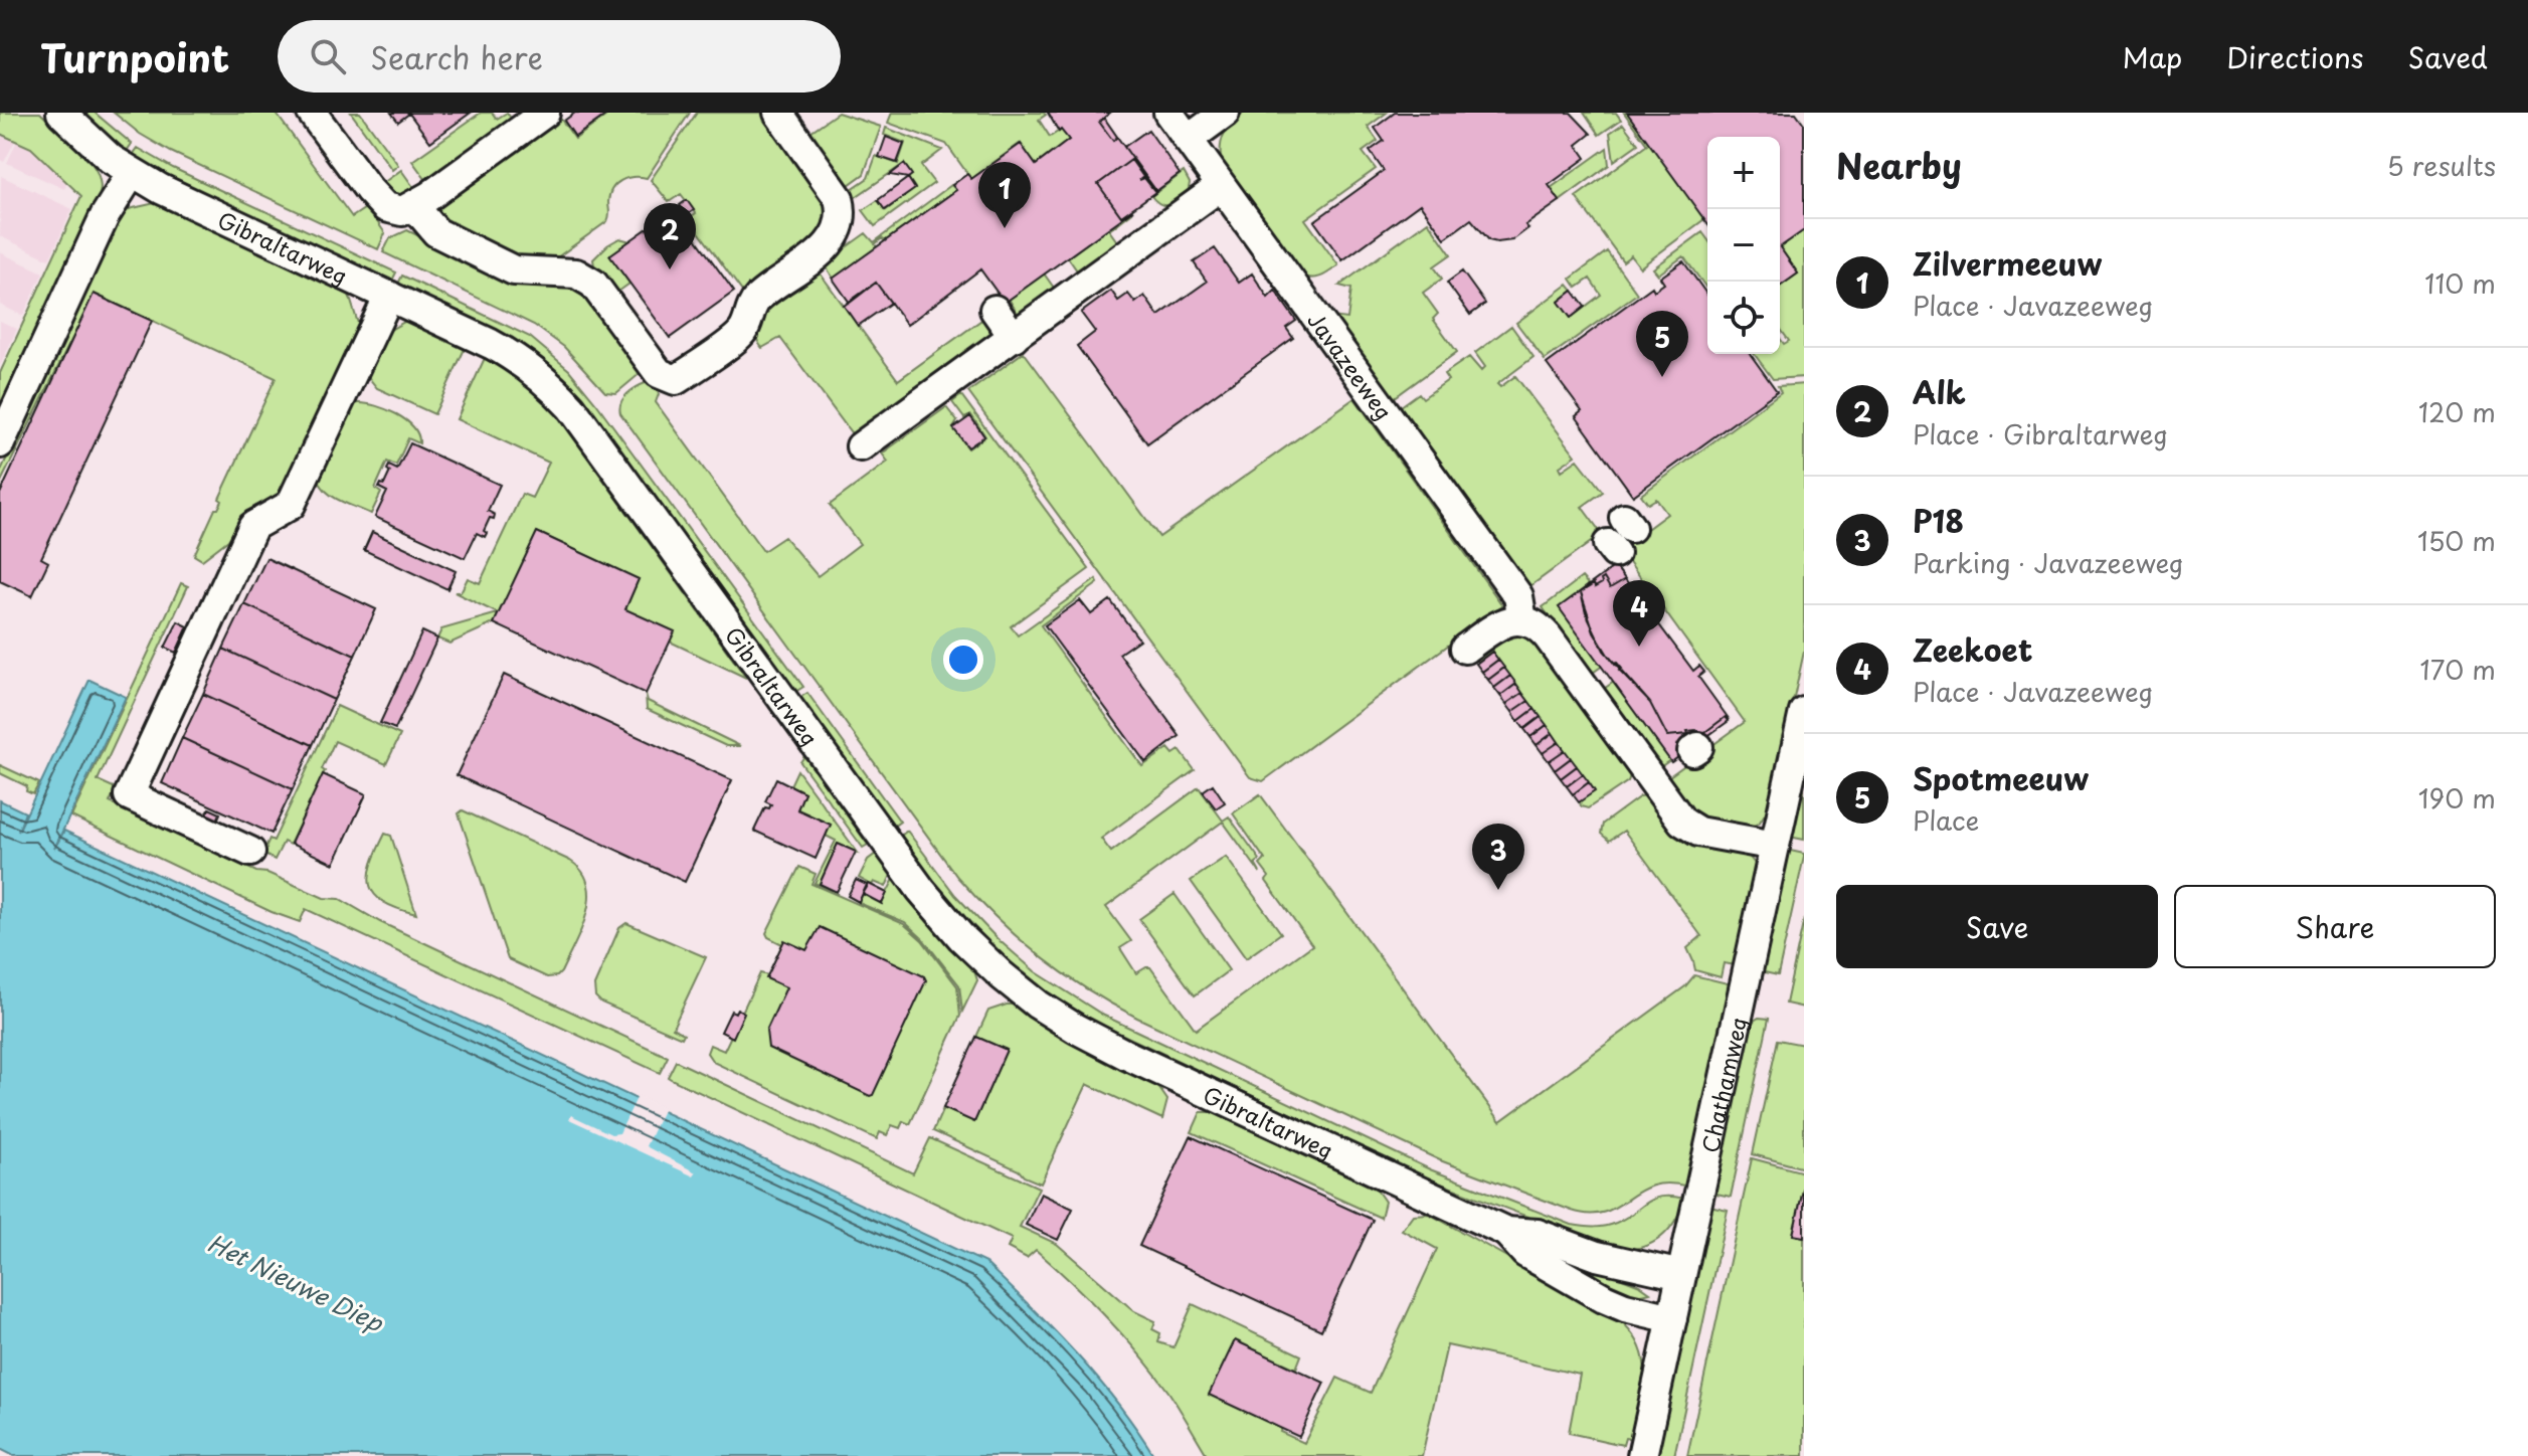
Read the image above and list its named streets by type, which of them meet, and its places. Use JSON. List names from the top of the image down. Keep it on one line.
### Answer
{"streets":{"street":["Gibraltarweg","Javazeeweg","Chathamweg"]},"crossings":[["Gibraltarweg","Chathamweg"]],"water":["Het Nieuwe Diep"],"page":{"header":"Turnpoint","search":"Search here","nav":["Map","Directions","Saved"],"heading":["Nearby","5 results"],"map_buttons":["+","−"],"pins":["1","2","5","4","3"],"list":[{"mark":"1","name":"Zilvermeeuw","note":"Place · Javazeeweg","value":"110 m"},{"mark":"2","name":"Alk","note":"Place · Gibraltarweg","value":"120 m"},{"mark":"3","name":"P18","note":"Parking · Javazeeweg","value":"150 m"},{"mark":"4","name":"Zeekoet","note":"Place · Javazeeweg","value":"170 m"},{"mark":"5","name":"Spotmeeuw","note":"Place","value":"190 m"}],"buttons":["Save","Share"]}}
